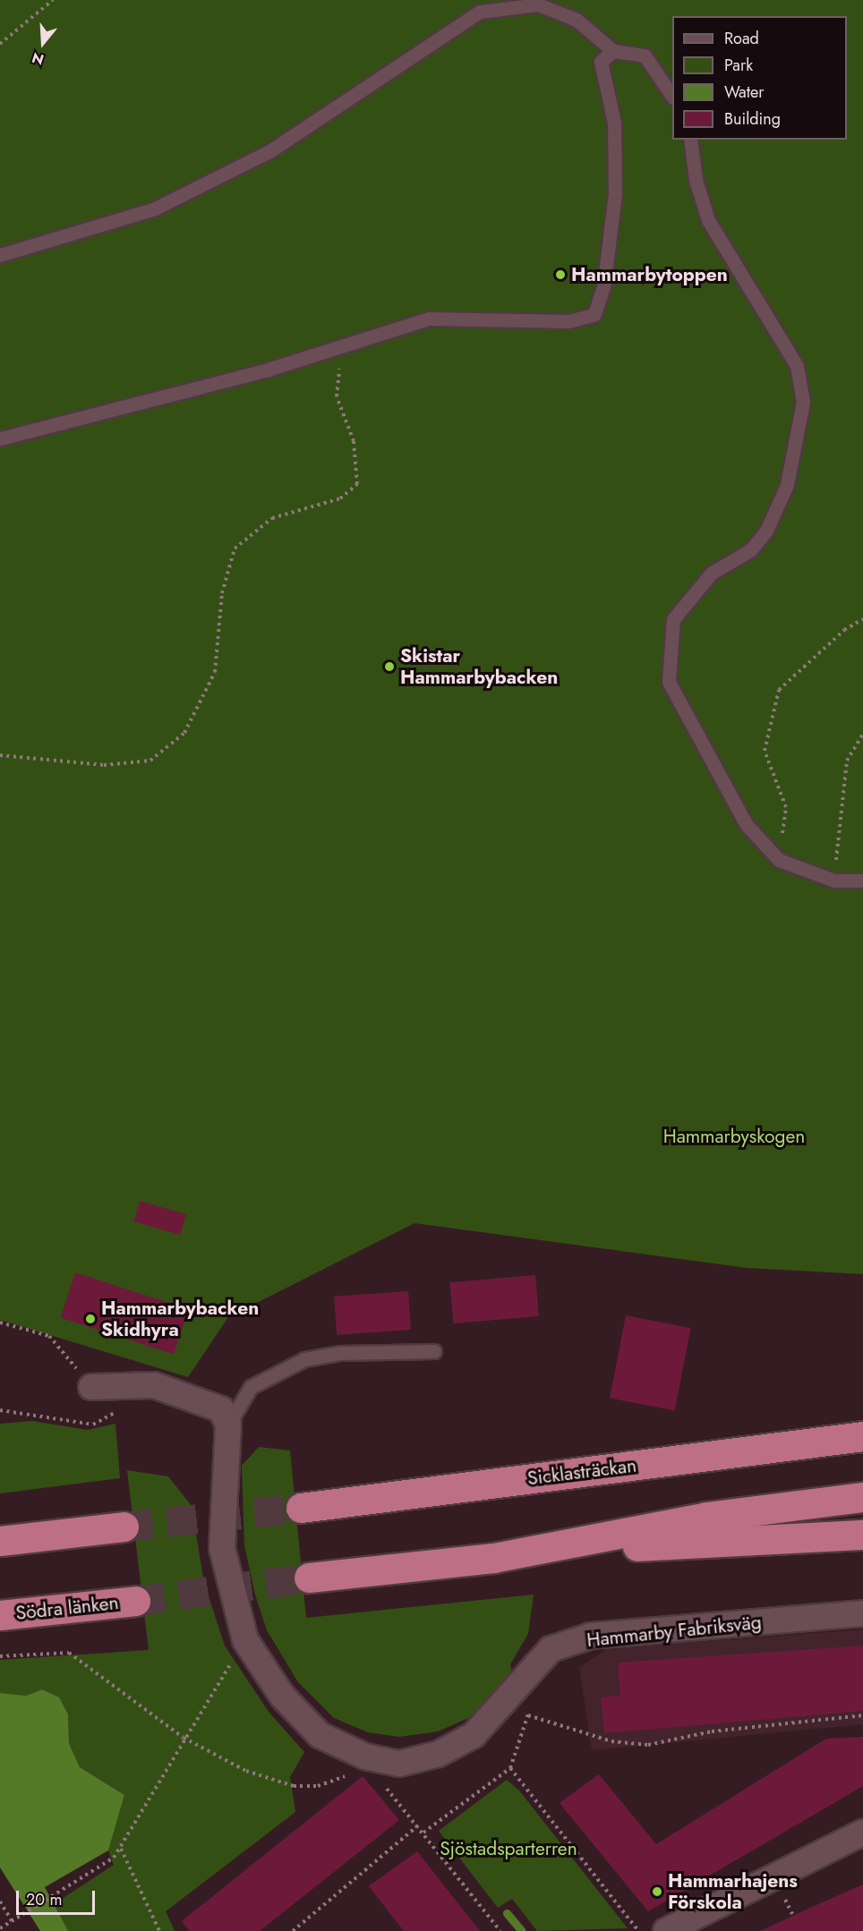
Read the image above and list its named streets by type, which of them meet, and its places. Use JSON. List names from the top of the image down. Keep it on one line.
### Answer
{"streets":{"highway":["Sicklasträckan","Södra länken"],"street":["Hammarby Fabriksväg"]},"parks":["Hammarbyskogen","Sjöstadsparterren"],"places":["Hammarbytoppen","Skistar Hammarbybacken","Hammarbybacken Skidhyra","Hammarhajens Förskola"],"legend":["Road","Park","Water","Building"],"scale_bar":"20 m","north":"bottom"}
